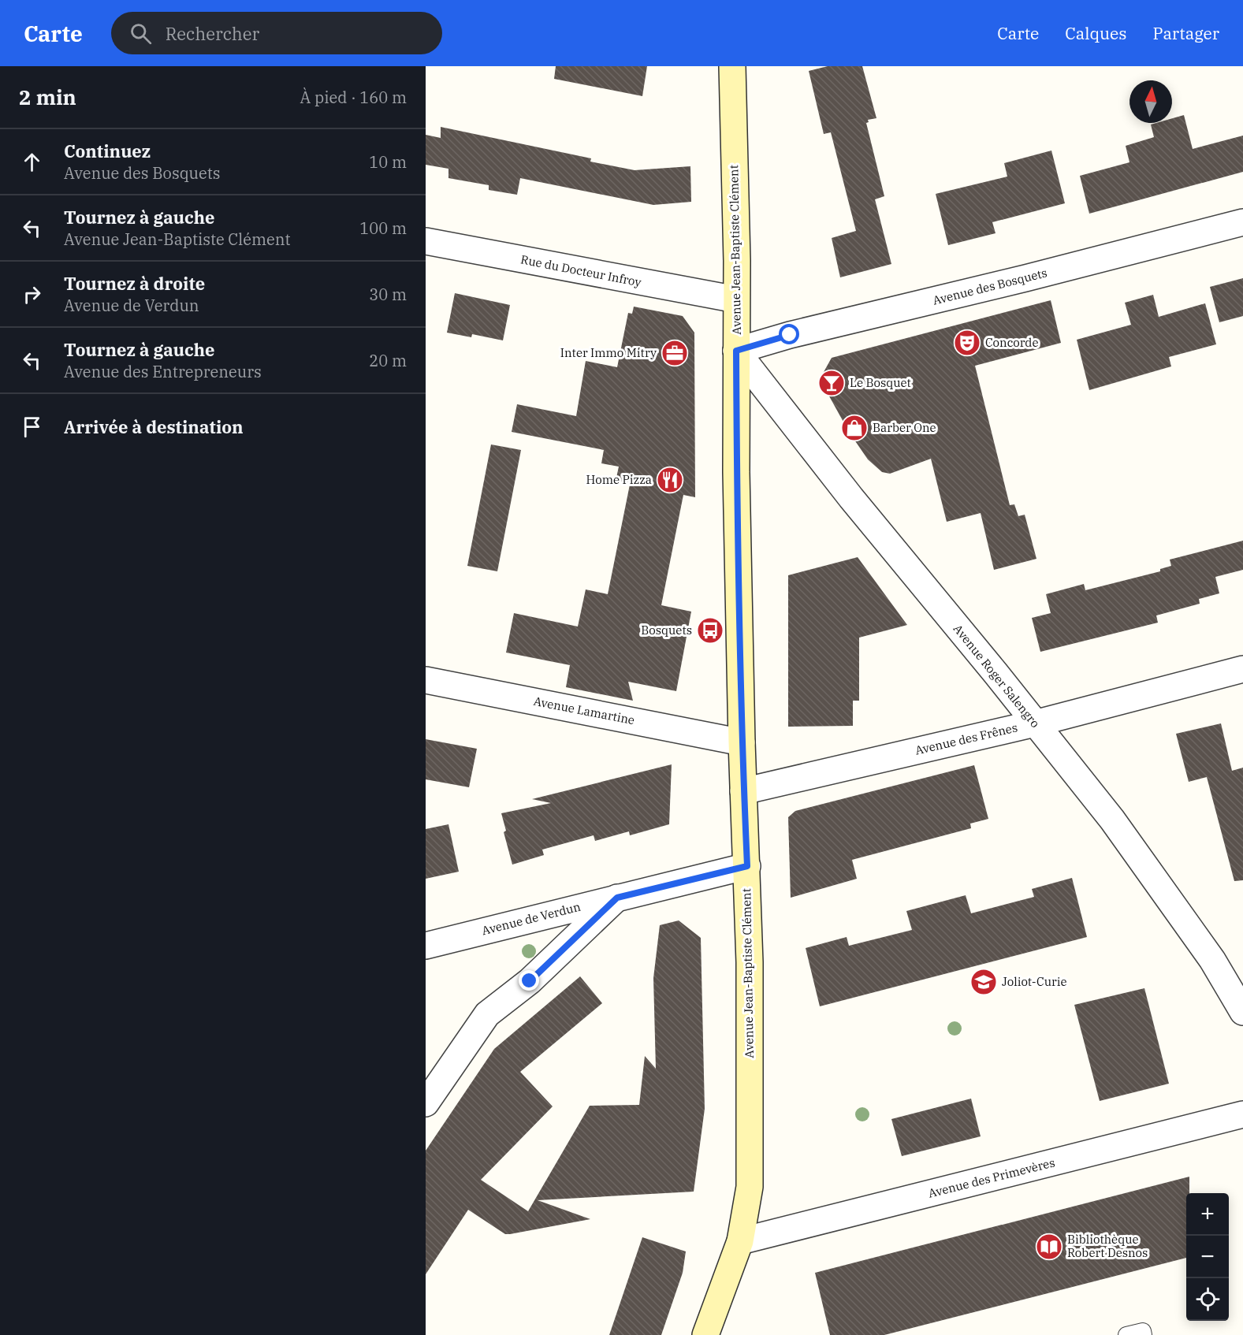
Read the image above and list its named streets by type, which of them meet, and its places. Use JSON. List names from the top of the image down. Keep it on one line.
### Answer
{"streets":{"main road":["Avenue Jean-Baptiste Clément"],"street":["Rue du Docteur Infroy","Avenue des Bosquets","Avenue Roger Salengro","Avenue Lamartine","Avenue des Frênes","Avenue de Verdun","Avenue des Primevères"]},"crossings":[["Avenue Jean-Baptiste Clément","Rue du Docteur Infroy"],["Avenue Jean-Baptiste Clément","Avenue des Bosquets"],["Avenue Jean-Baptiste Clément","Avenue Roger Salengro"],["Avenue Jean-Baptiste Clément","Avenue Lamartine"],["Avenue Jean-Baptiste Clément","Avenue des Frênes"],["Avenue Jean-Baptiste Clément","Avenue de Verdun"],["Avenue Jean-Baptiste Clément","Avenue des Primevères"],["Avenue des Bosquets","Avenue Roger Salengro"],["Avenue Roger Salengro","Avenue des Frênes"]],"places":{"theatre":["Concorde"],"office":["Inter Immo Mitry"],"bar":["Le Bosquet"],"shop":["Barber One"],"restaurant":["Home Pizza"],"bus stop":["Bosquets"],"school or university":["Joliot-Curie"],"library":["Bibliothèque Robert Desnos"]},"north":"top","page":{"header":"Carte","search":"Rechercher","nav":["Carte","Calques","Partager"],"heading":["2 min","À pied · 160 m"],"list":[["Continuez","Avenue des Bosquets","10 m"],["Tournez à gauche","Avenue Jean-Baptiste Clément","100 m"],["Tournez à droite","Avenue de Verdun","30 m"],["Tournez à gauche","Avenue des Entrepreneurs","20 m"],"Arrivée à destination"],"map_buttons":["+","−"]}}
